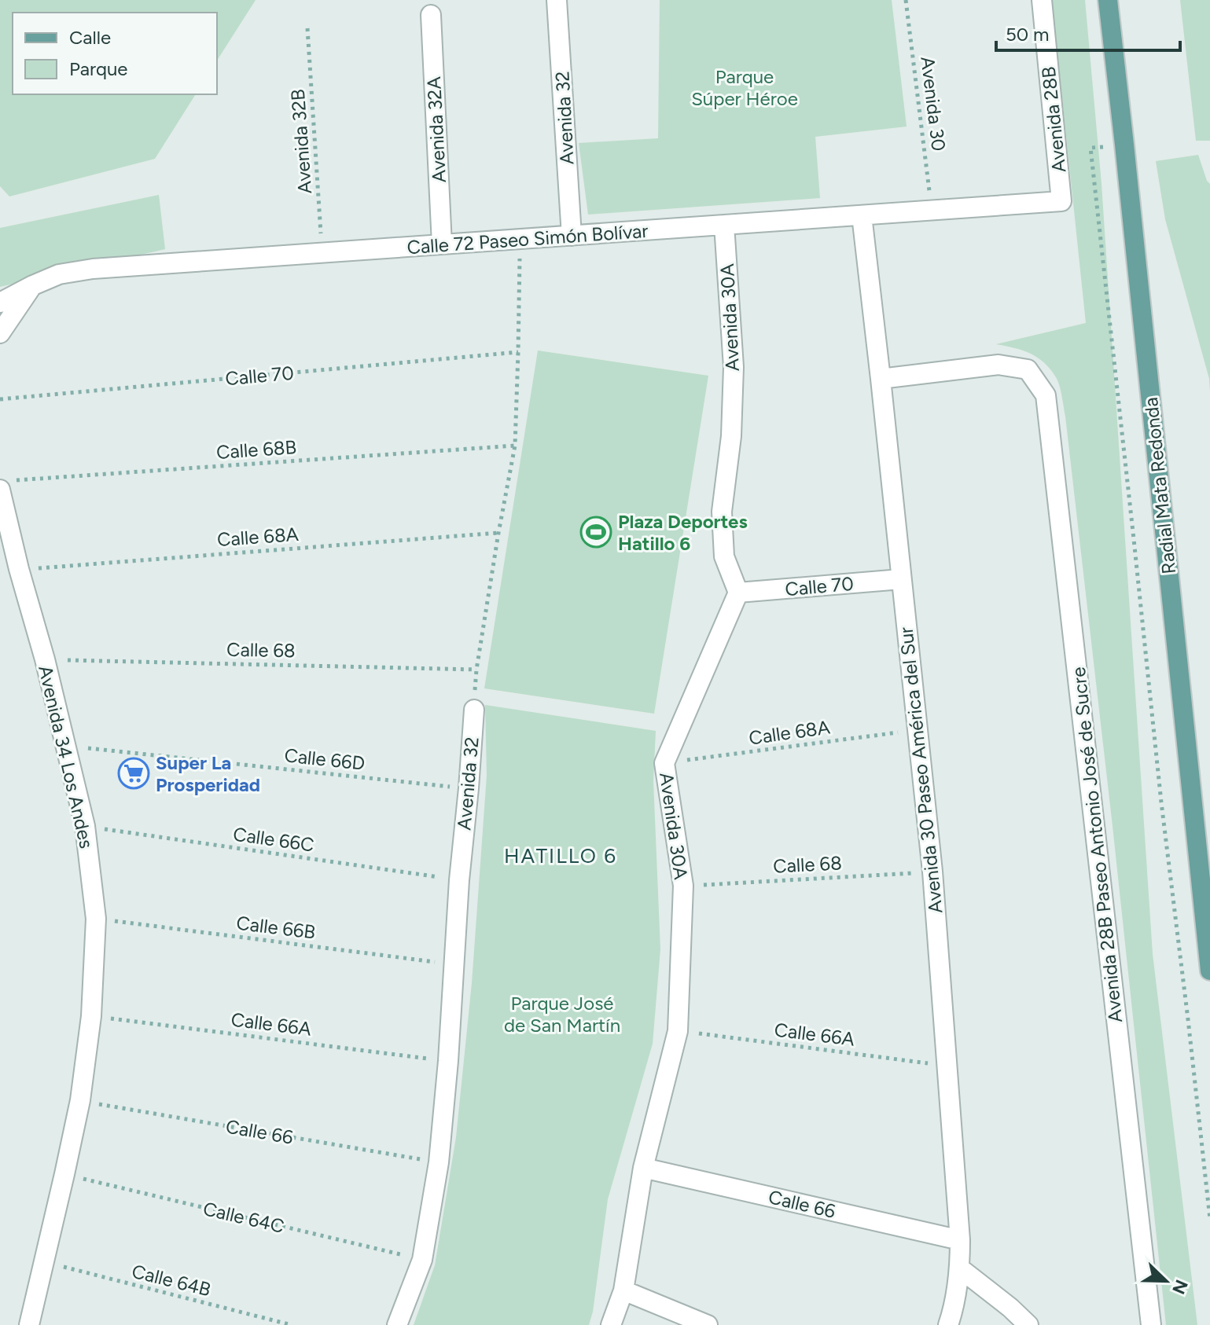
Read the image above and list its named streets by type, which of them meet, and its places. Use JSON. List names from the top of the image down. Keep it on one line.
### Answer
{"streets":{"main road":["Radial Mata Redonda"],"street":["Avenida 32","Avenida 28B","Avenida 32A","Calle 72 Paseo Simón Bolívar","Avenida 30A","Calle 70","Avenida 34 Los Andes","Avenida 30 Paseo América del Sur","Avenida 28B Paseo Antonio José de Sucre","Calle 66"],"path":["Avenida 30","Avenida 32B","Calle 68B","Calle 68A","Calle 68","Calle 66D","Calle 66C","Calle 66B","Calle 66A","Calle 64C","Calle 64B"]},"crossings":[["Avenida 30","Calle 72 Paseo Simón Bolívar"],["Avenida 32","Calle 72 Paseo Simón Bolívar"],["Avenida 32","Calle 70"],["Avenida 32","Calle 68B"],["Avenida 32","Calle 68A"],["Avenida 32","Calle 68"],["Avenida 32","Calle 66D"],["Avenida 32","Calle 66C"],["Avenida 32","Calle 66B"],["Avenida 32","Calle 66A"],["Avenida 32","Calle 66"],["Avenida 32","Calle 64C"],["Avenida 28B","Calle 72 Paseo Simón Bolívar"],["Avenida 32A","Calle 72 Paseo Simón Bolívar"],["Avenida 32B","Calle 72 Paseo Simón Bolívar"],["Calle 72 Paseo Simón Bolívar","Avenida 30A"],["Calle 72 Paseo Simón Bolívar","Avenida 30 Paseo América del Sur"],["Avenida 30A","Calle 70"],["Avenida 30A","Calle 68A"],["Avenida 30A","Calle 68"],["Avenida 30A","Calle 66A"],["Avenida 30A","Calle 66"],["Calle 70","Avenida 30 Paseo América del Sur"],["Calle 68B","Avenida 34 Los Andes"],["Calle 68A","Avenida 34 Los Andes"],["Calle 68A","Avenida 30 Paseo América del Sur"],["Calle 68","Avenida 34 Los Andes"],["Calle 68","Avenida 30 Paseo América del Sur"],["Avenida 34 Los Andes","Calle 66D"],["Avenida 34 Los Andes","Calle 66C"],["Avenida 34 Los Andes","Calle 66B"],["Avenida 34 Los Andes","Calle 66A"],["Avenida 34 Los Andes","Calle 66"],["Avenida 34 Los Andes","Calle 64C"],["Avenida 34 Los Andes","Calle 64B"],["Avenida 30 Paseo América del Sur","Avenida 28B Paseo Antonio José de Sucre"],["Avenida 30 Paseo América del Sur","Calle 66A"],["Avenida 30 Paseo América del Sur","Calle 66"]],"districts":["HATILLO 6"],"parks":["Parque Súper Héroe","Parque José de San Martín"],"places":{"sports":["Plaza Deportes Hatillo 6"],"supermarket":["Super La Prosperidad"]},"legend":["Calle","Parque"],"scale_bar":"50 m","north":"bottom right"}
